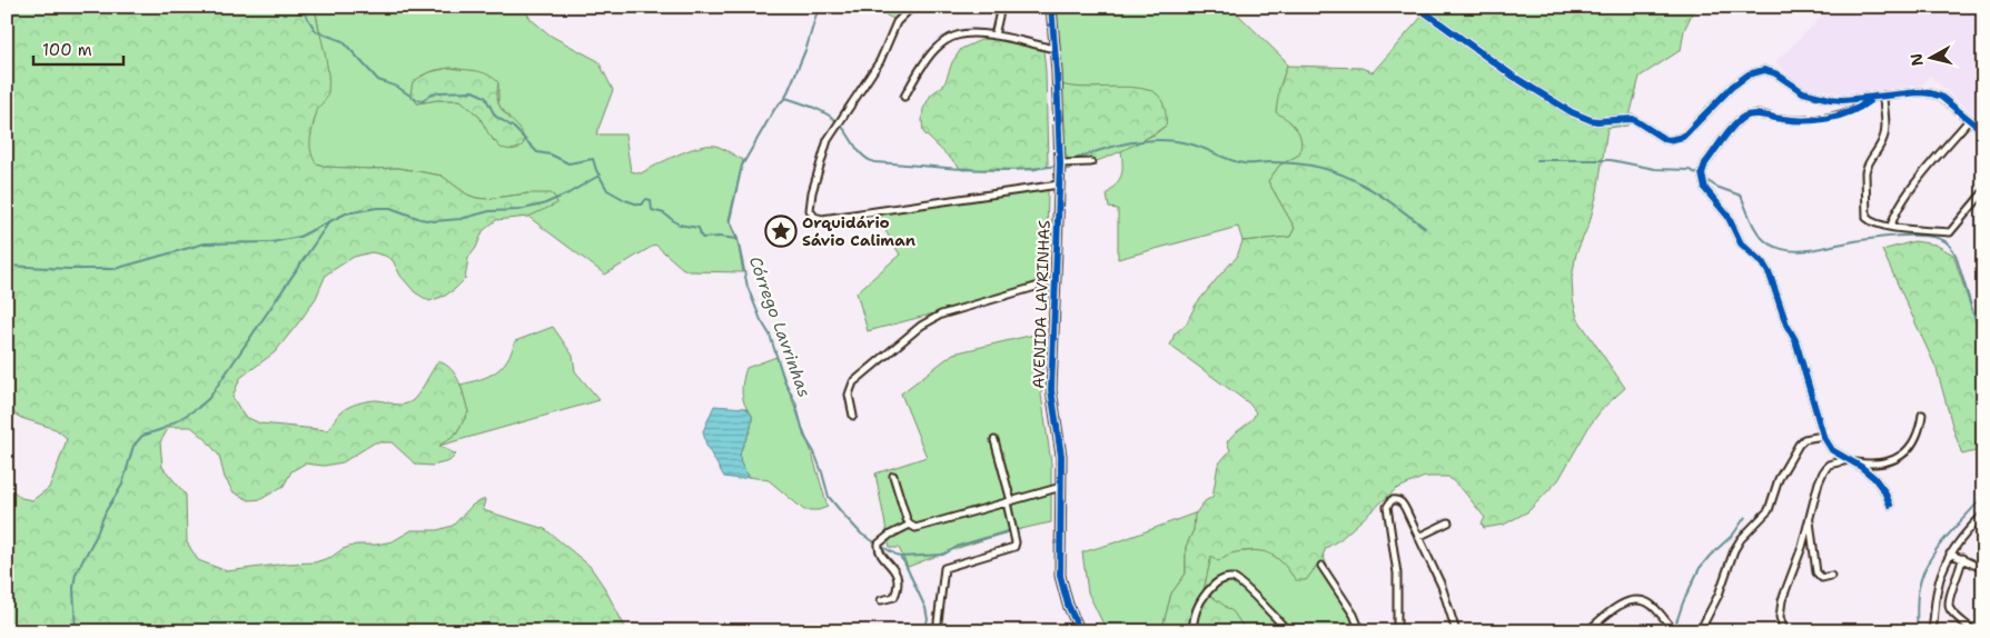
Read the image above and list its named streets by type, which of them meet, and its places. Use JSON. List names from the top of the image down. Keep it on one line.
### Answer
{"streets":{"street":["AVENIDA LAVRINHAS"]},"water":["Córrego Lavrinhas"],"places":{"place":["Orquidário Sávio Caliman"]},"scale_bar":"100 m","north":"left"}
